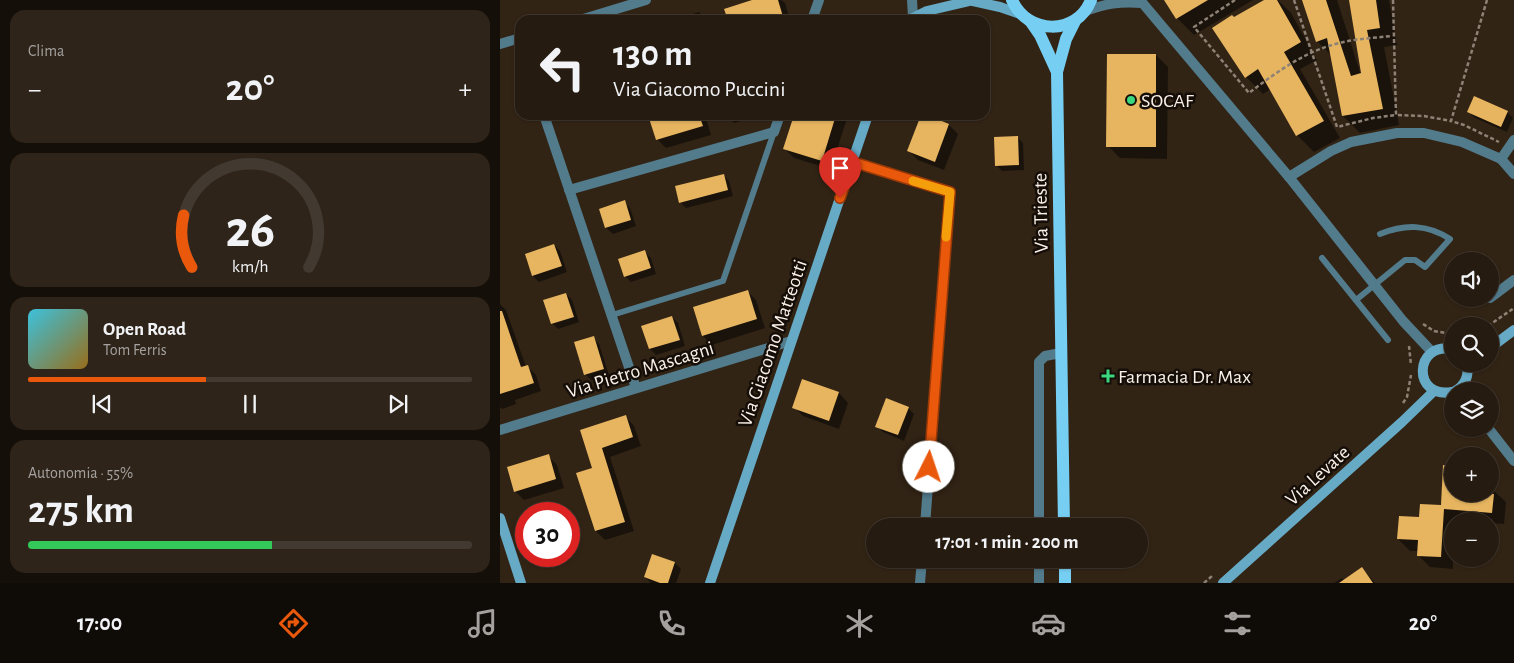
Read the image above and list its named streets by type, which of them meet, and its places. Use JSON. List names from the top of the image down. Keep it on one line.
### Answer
{"streets":{"main road":["Via Trieste"],"street":["Via Giacomo Matteotti","Via Pietro Mascagni","Via Levate"]},"crossings":[["Via Giacomo Matteotti","Via Pietro Mascagni"]],"places":{"other":["SOCAF"],"health":["Farmacia Dr. Max"]},"page":{"tile":["Clima",["Autonomia · 55%","275 km"]],"turn":["130 m","Via Giacomo Puccini"],"heat":["−","20°","+"],"map_buttons":["+","−"],"song":["Open Road","Tom Ferris"],"limit":"30","trip":"17:01 · 1 min · 200 m","tabs":["17:00","20°"],"gauge":["26","km/h"]}}
